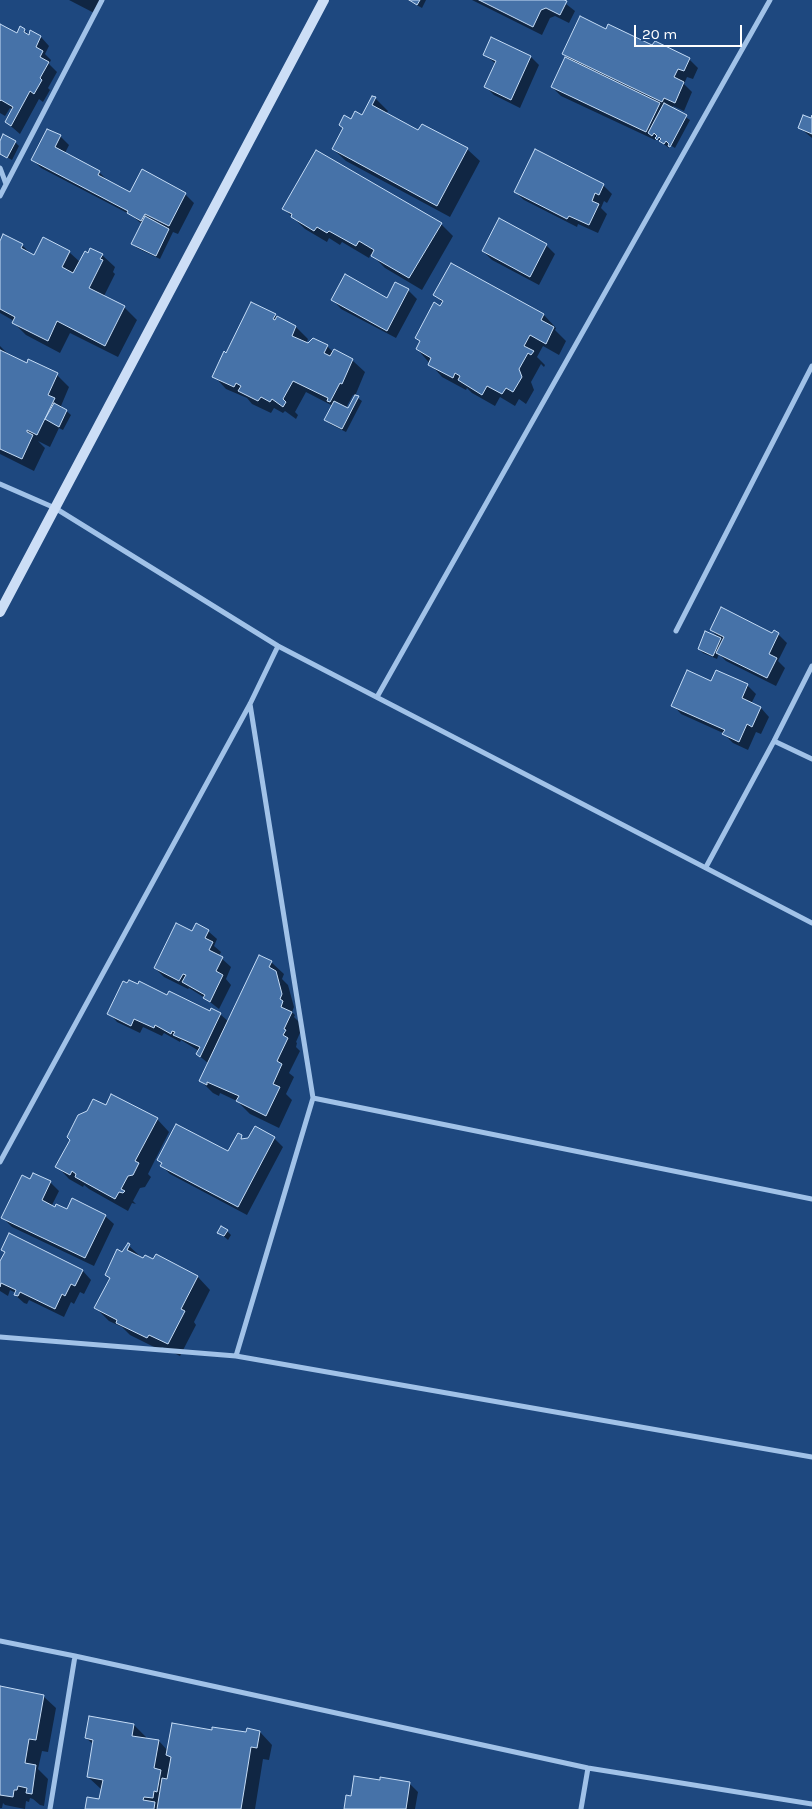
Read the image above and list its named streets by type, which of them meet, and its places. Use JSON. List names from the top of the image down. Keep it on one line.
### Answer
{"scale_bar":"20 m"}
